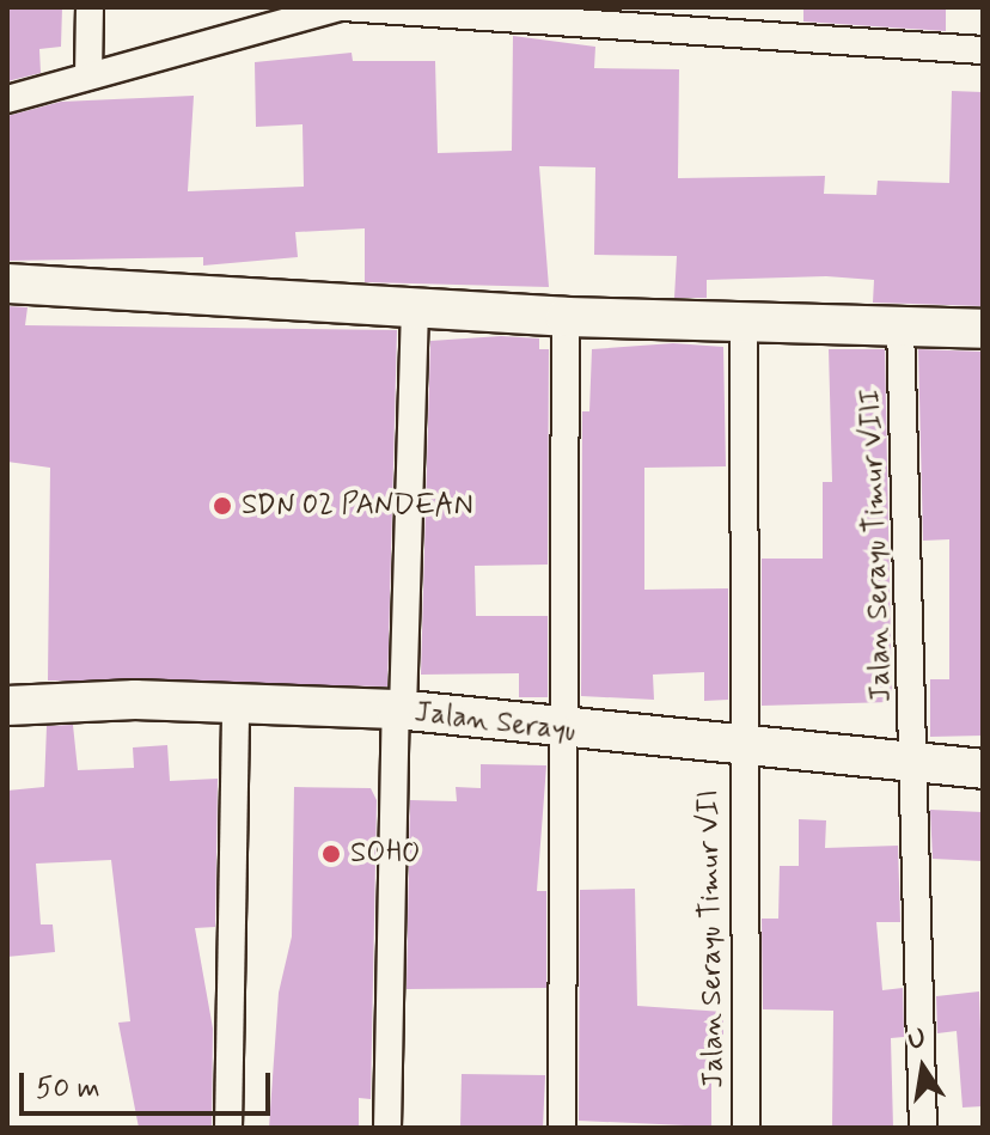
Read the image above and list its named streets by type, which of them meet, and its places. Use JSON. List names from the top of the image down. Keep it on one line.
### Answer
{"streets":{"street":["Jalan Serayu Timur VIII","Jalan Serayu","Jalan Serayu Timur VII"]},"crossings":[["Jalan Serayu Timur VIII","Jalan Serayu"],["Jalan Serayu","Jalan Serayu Timur VII"]],"places":["SDN 02 PANDEAN","SOHO"],"scale_bar":"50 m","north":"top"}
